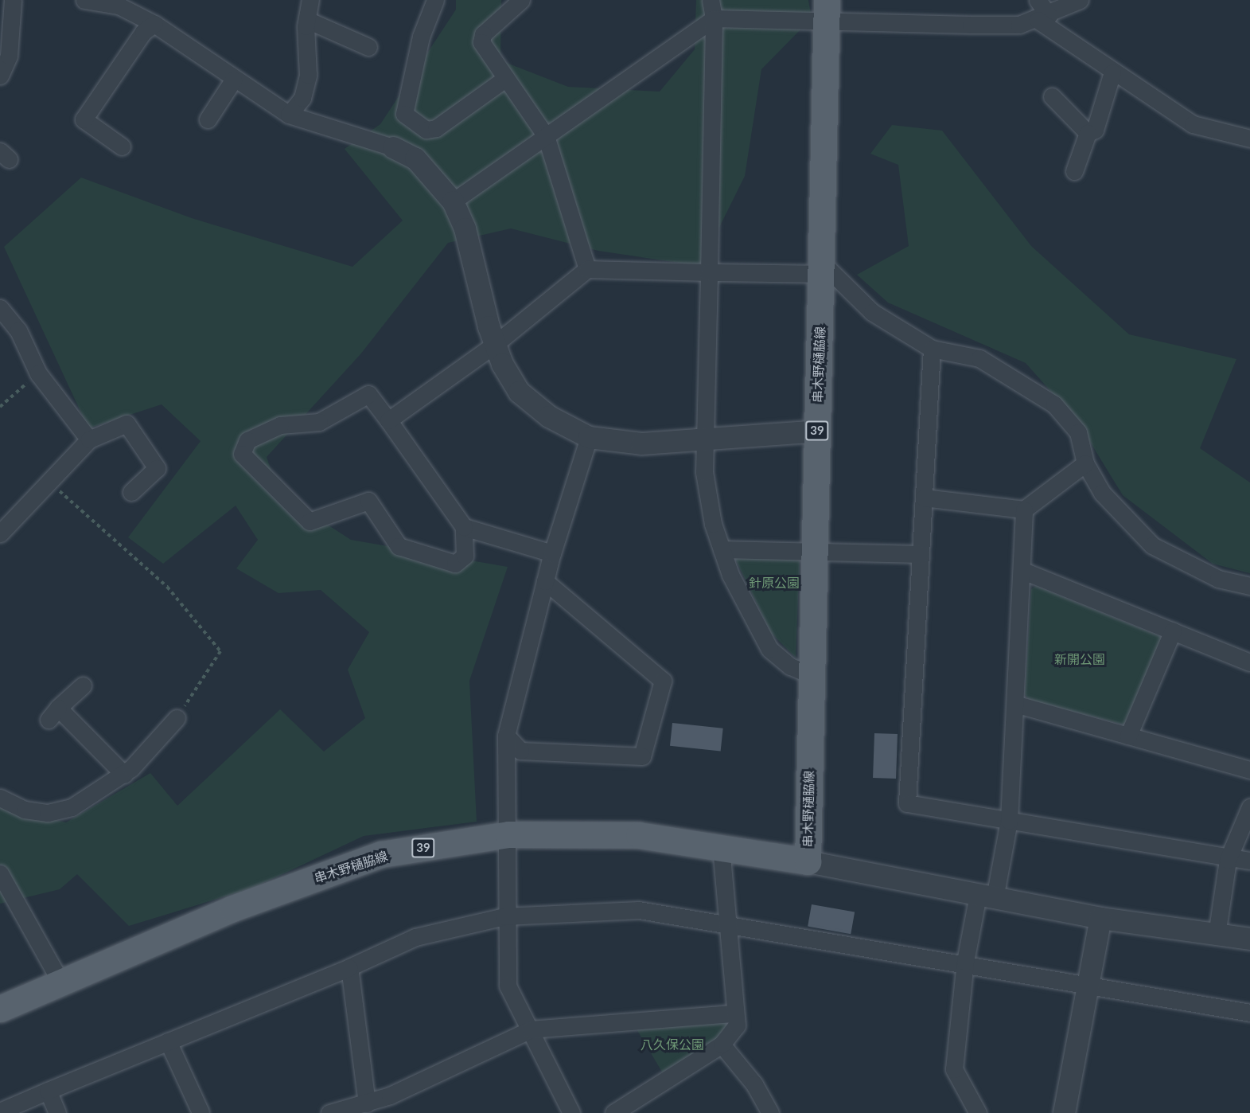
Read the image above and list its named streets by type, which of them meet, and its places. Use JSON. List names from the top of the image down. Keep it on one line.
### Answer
{"streets":{"main road":["串木野樋脇線","39"]},"parks":["針原公園","新開公園","八久保公園"]}
